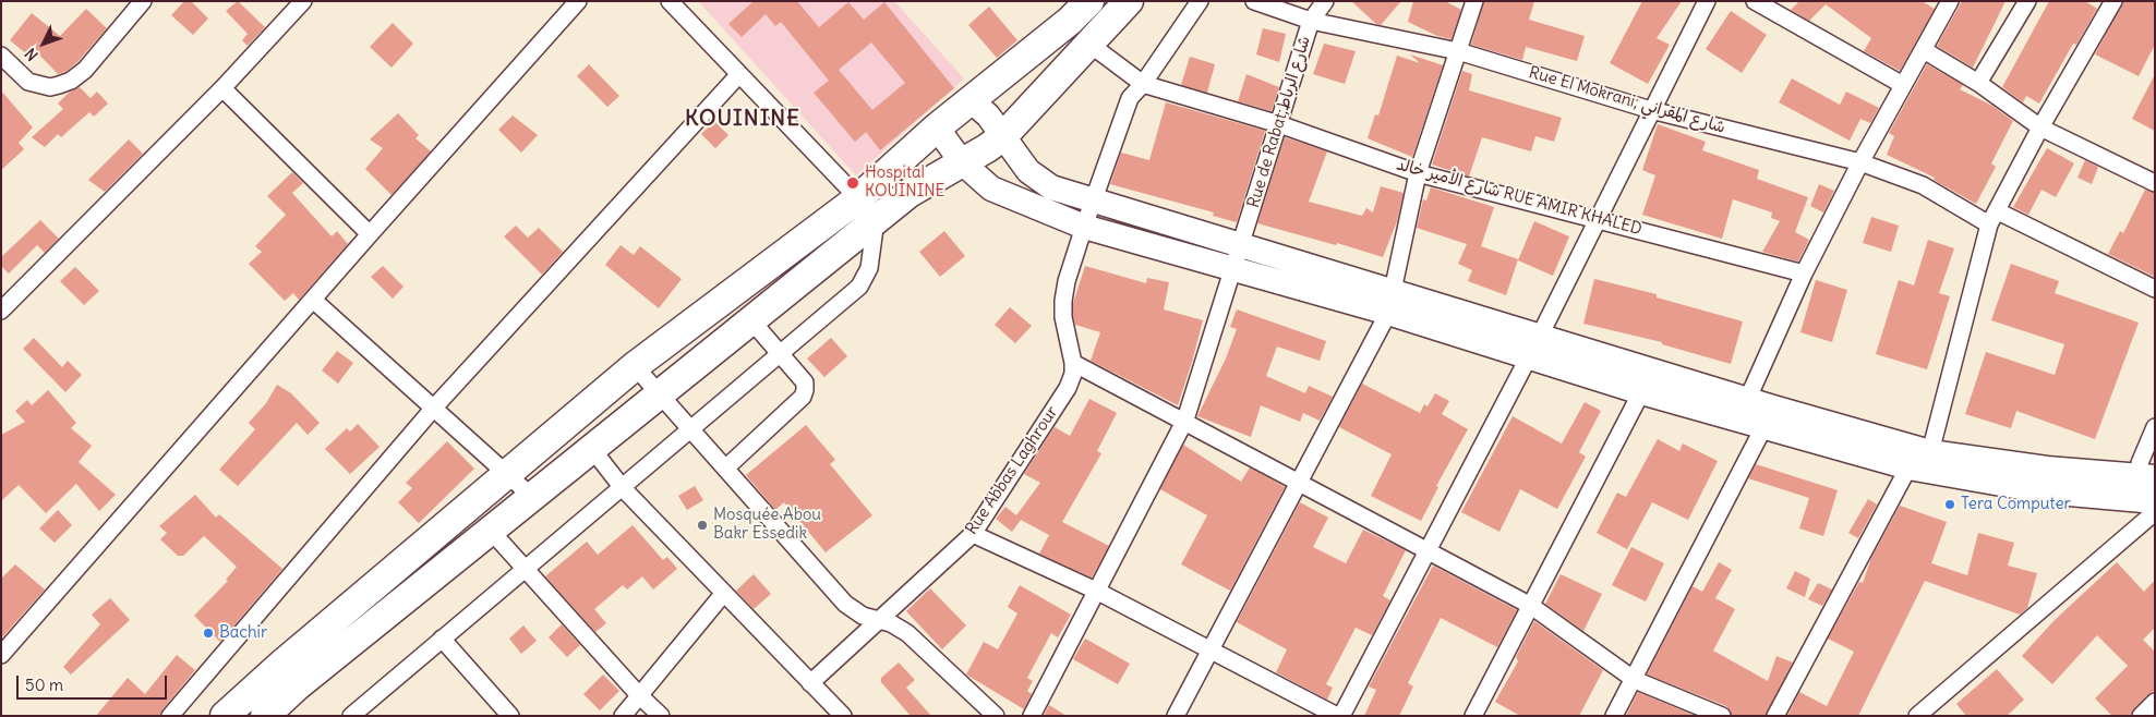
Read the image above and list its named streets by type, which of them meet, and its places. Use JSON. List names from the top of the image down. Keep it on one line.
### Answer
{"streets":{"street":["Rue El Mokrani; شارع المقراني","Rue de Rabat;شارع الرباط","شارع الأمير خالد RUE AMIR KHALED","Rue Abbas Laghrour"]},"crossings":[["Rue El Mokrani; شارع المقراني","Rue de Rabat;شارع الرباط"],["Rue de Rabat;شارع الرباط","شارع الأمير خالد RUE AMIR KHALED"],["شارع الأمير خالد RUE AMIR KHALED","Rue Abbas Laghrour"]],"districts":["KOUININE"],"places":["Hospital KOUININE","Tera Computer","Mosquée Abou Bakr Essedik","Bachir"],"scale_bar":"50 m","north":"bottom left"}
